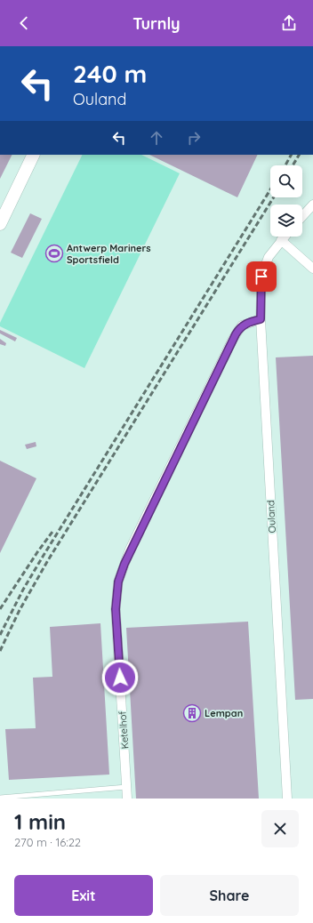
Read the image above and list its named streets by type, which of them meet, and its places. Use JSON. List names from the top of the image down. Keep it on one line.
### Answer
{"streets":{"street":["Ouland","Ketelhof"]},"crossings":[["Ouland","Ketelhof"]],"places":{"sports":["Antwerp Mariners Sportsfield"],"building":["Lempan"]},"page":{"header":"Turnly","turn":["240 m","Ouland"],"heading":["1 min","270 m · 16:22"],"buttons":["Exit","Share"]}}
